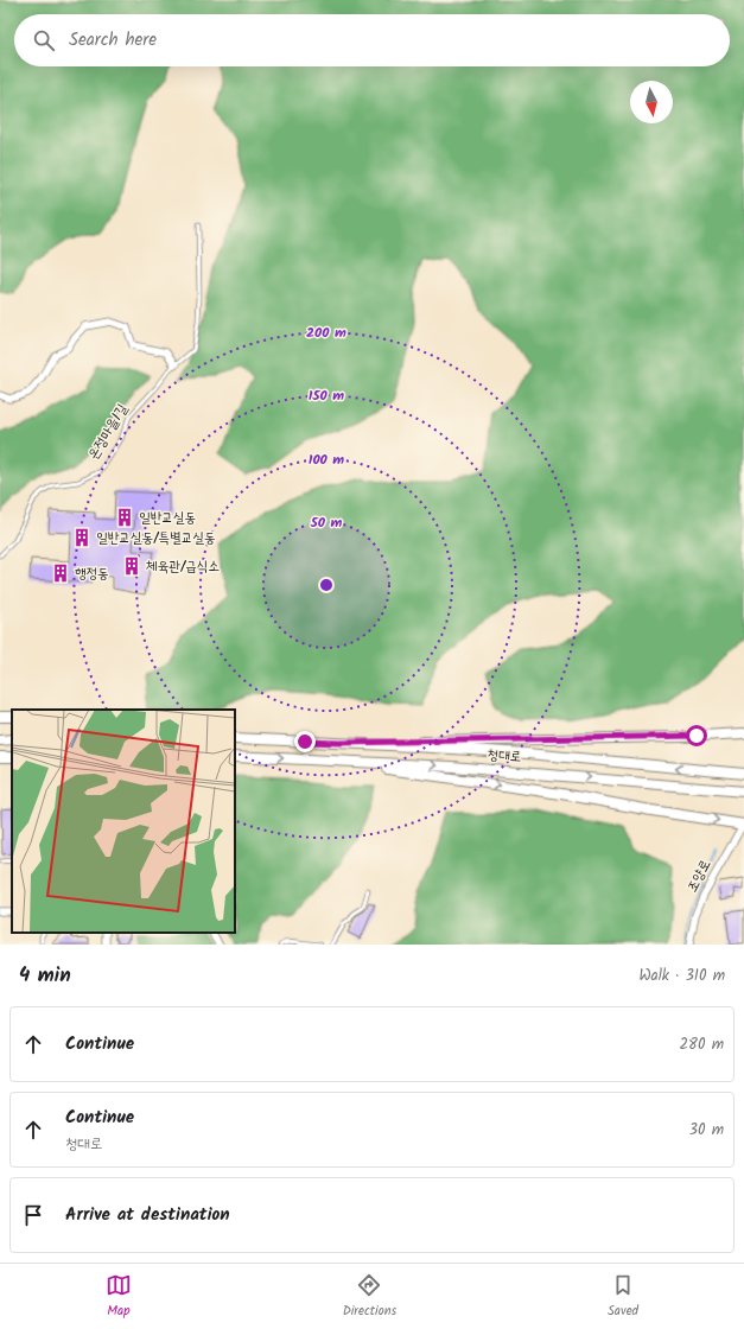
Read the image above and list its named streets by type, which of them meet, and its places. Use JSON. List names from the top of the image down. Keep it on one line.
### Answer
{"streets":{"street":["청대로","조양로"],"lane":["온정마을1길"]},"places":{"building":["일반교실동","일반교실동/특별교실동","체육관/급식소","행정동"]},"north":"bottom","page":{"search":"Search here","heading":["4 min","Walk · 310 m"],"list":[["Continue","280 m"],["Continue","청대로","30 m"],"Arrive at destination"],"nav":["Map","Directions","Saved"]},"rings":["200 m","150 m","100 m","50 m"]}
